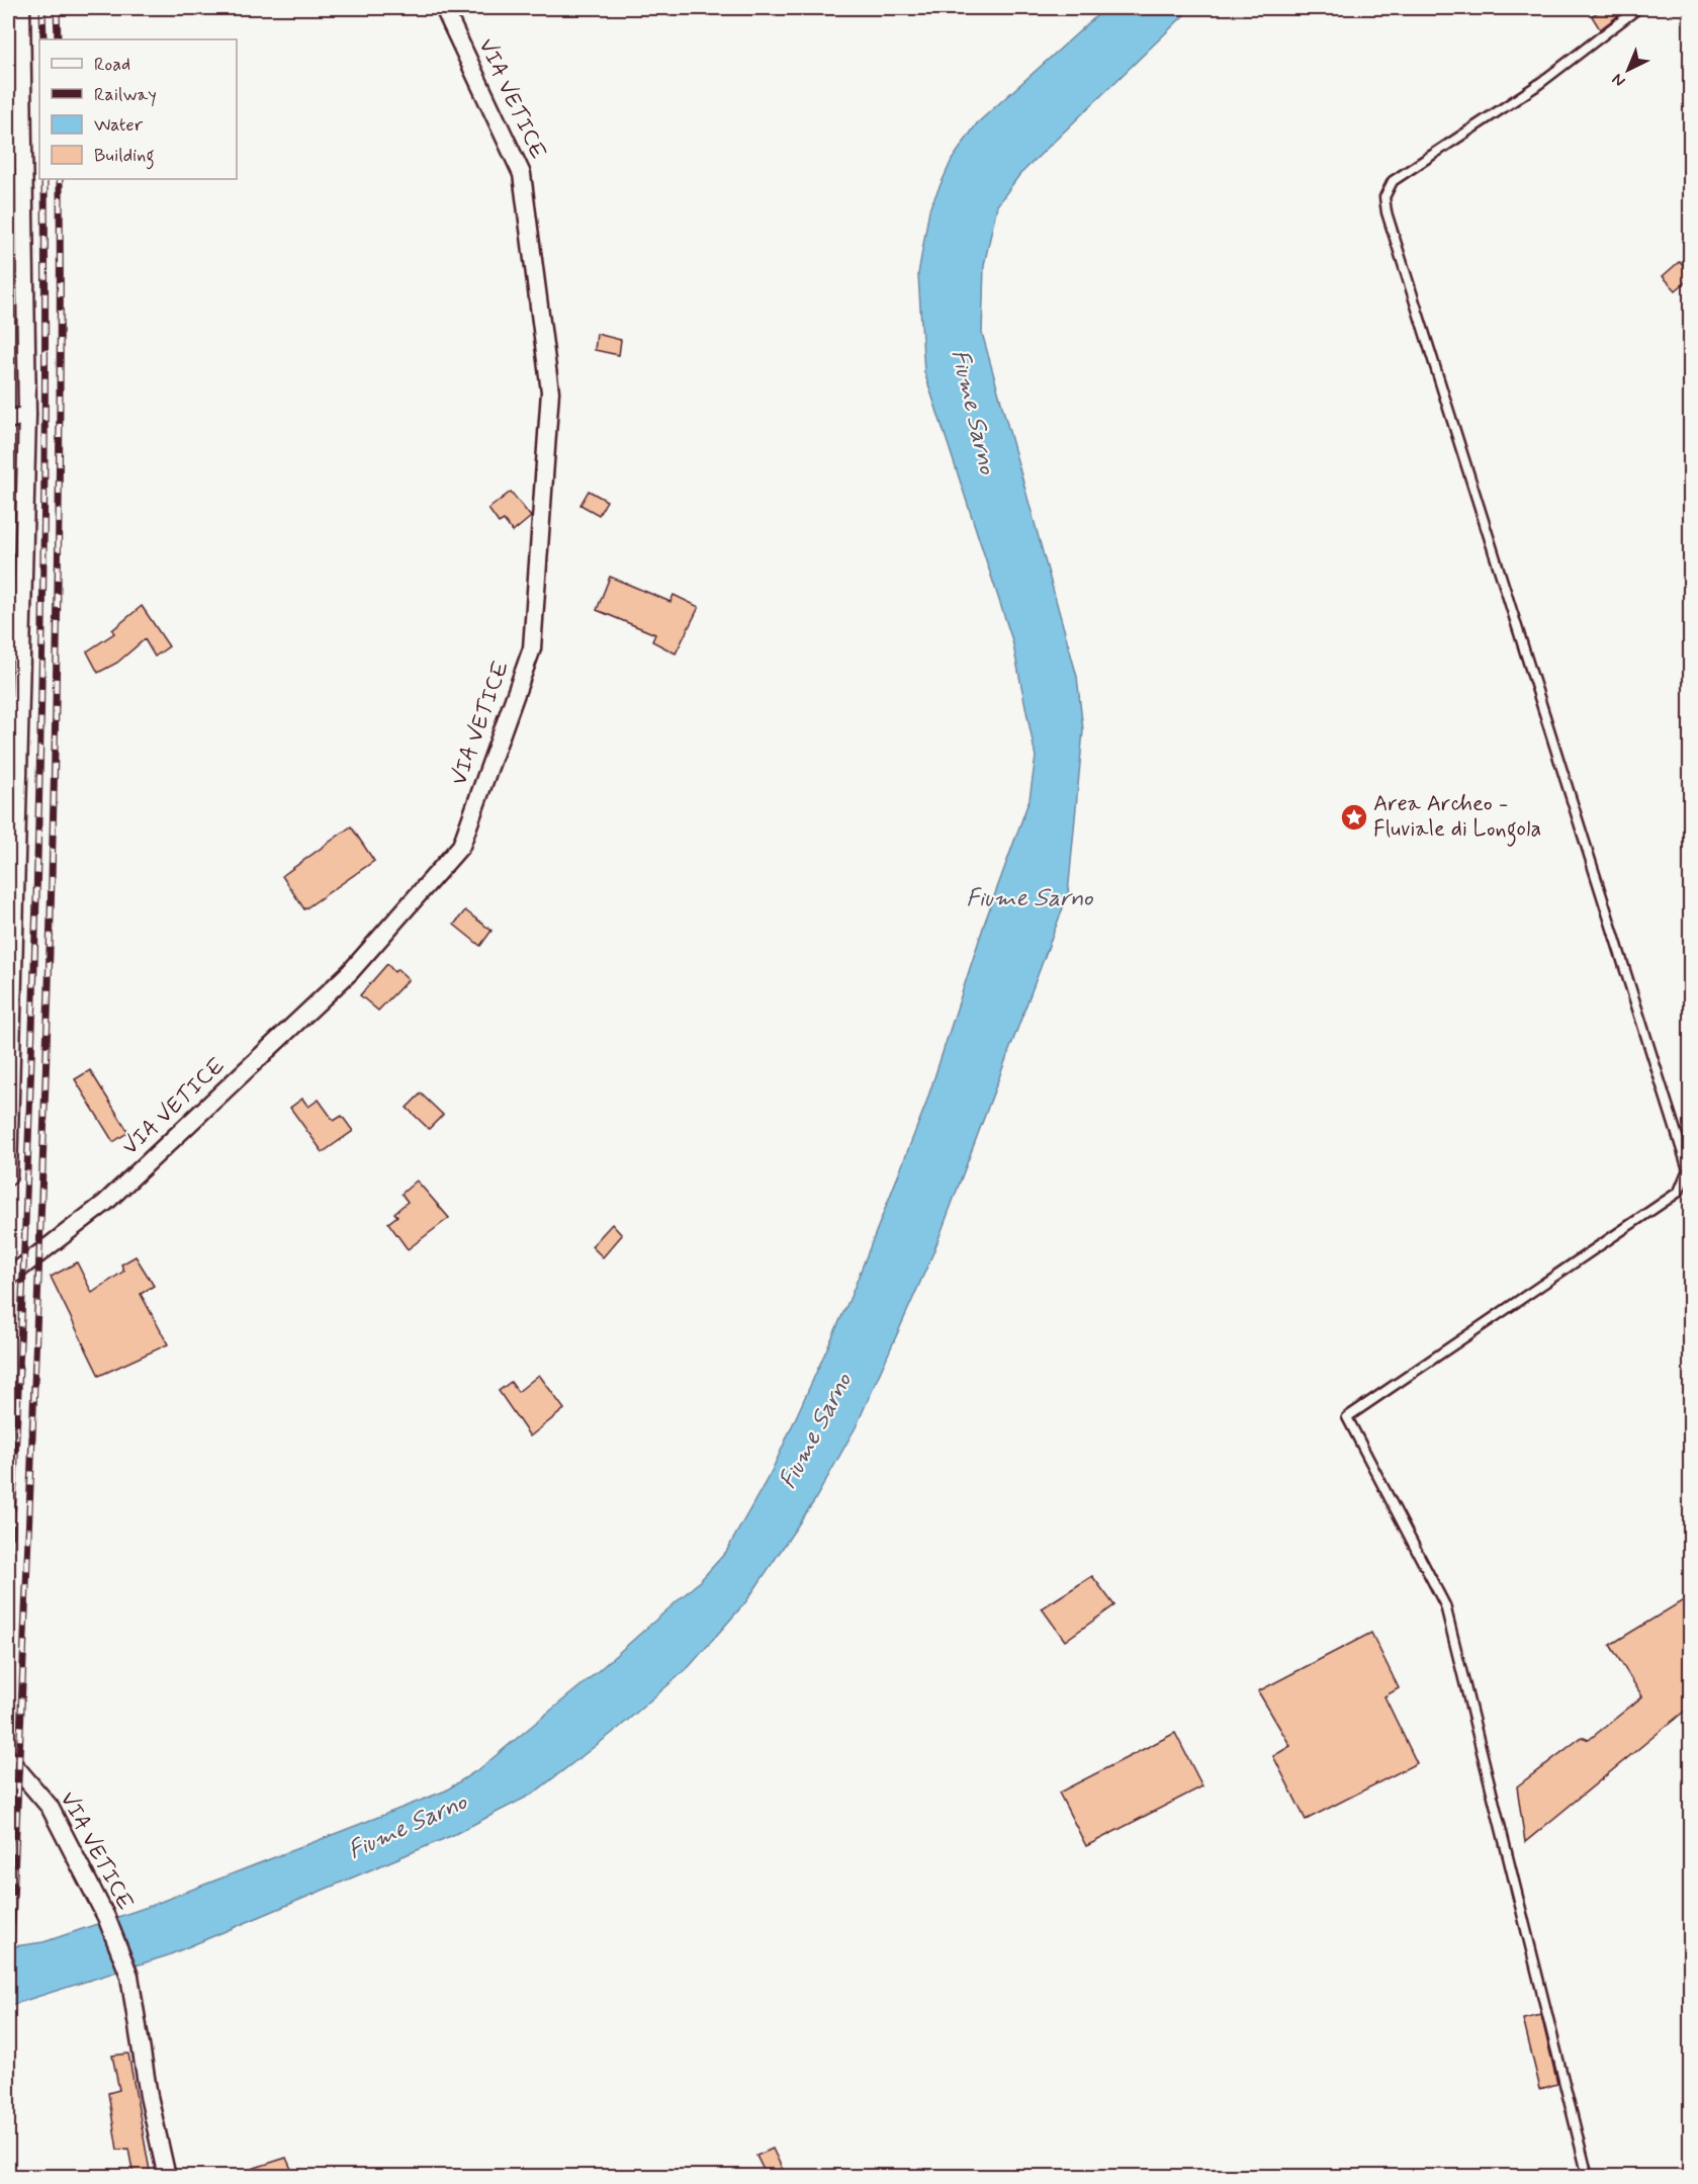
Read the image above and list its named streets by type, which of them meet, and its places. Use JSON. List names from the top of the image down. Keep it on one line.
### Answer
{"streets":{"street":["VIA VETICE"]},"water":["Fiume Sarno"],"places":{"place":["Area Archeo - Fluviale di Longola"]},"legend":["Road","Railway","Water","Building"],"north":"bottom left"}
